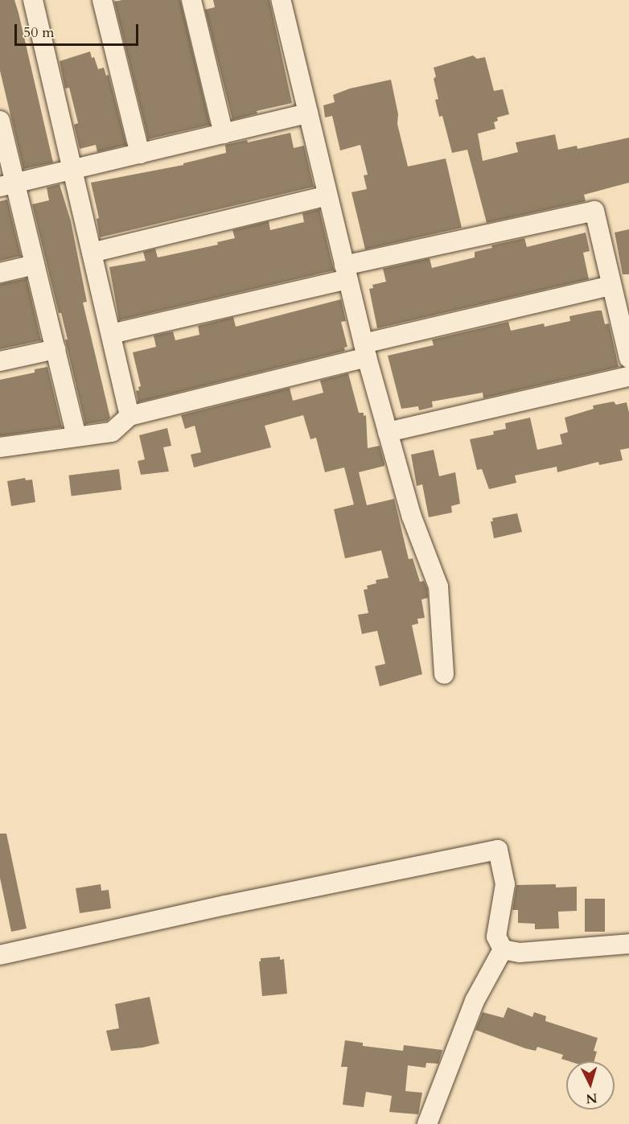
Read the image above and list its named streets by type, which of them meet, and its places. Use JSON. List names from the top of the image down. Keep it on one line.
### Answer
{"scale_bar":"50 m","north":"bottom"}
